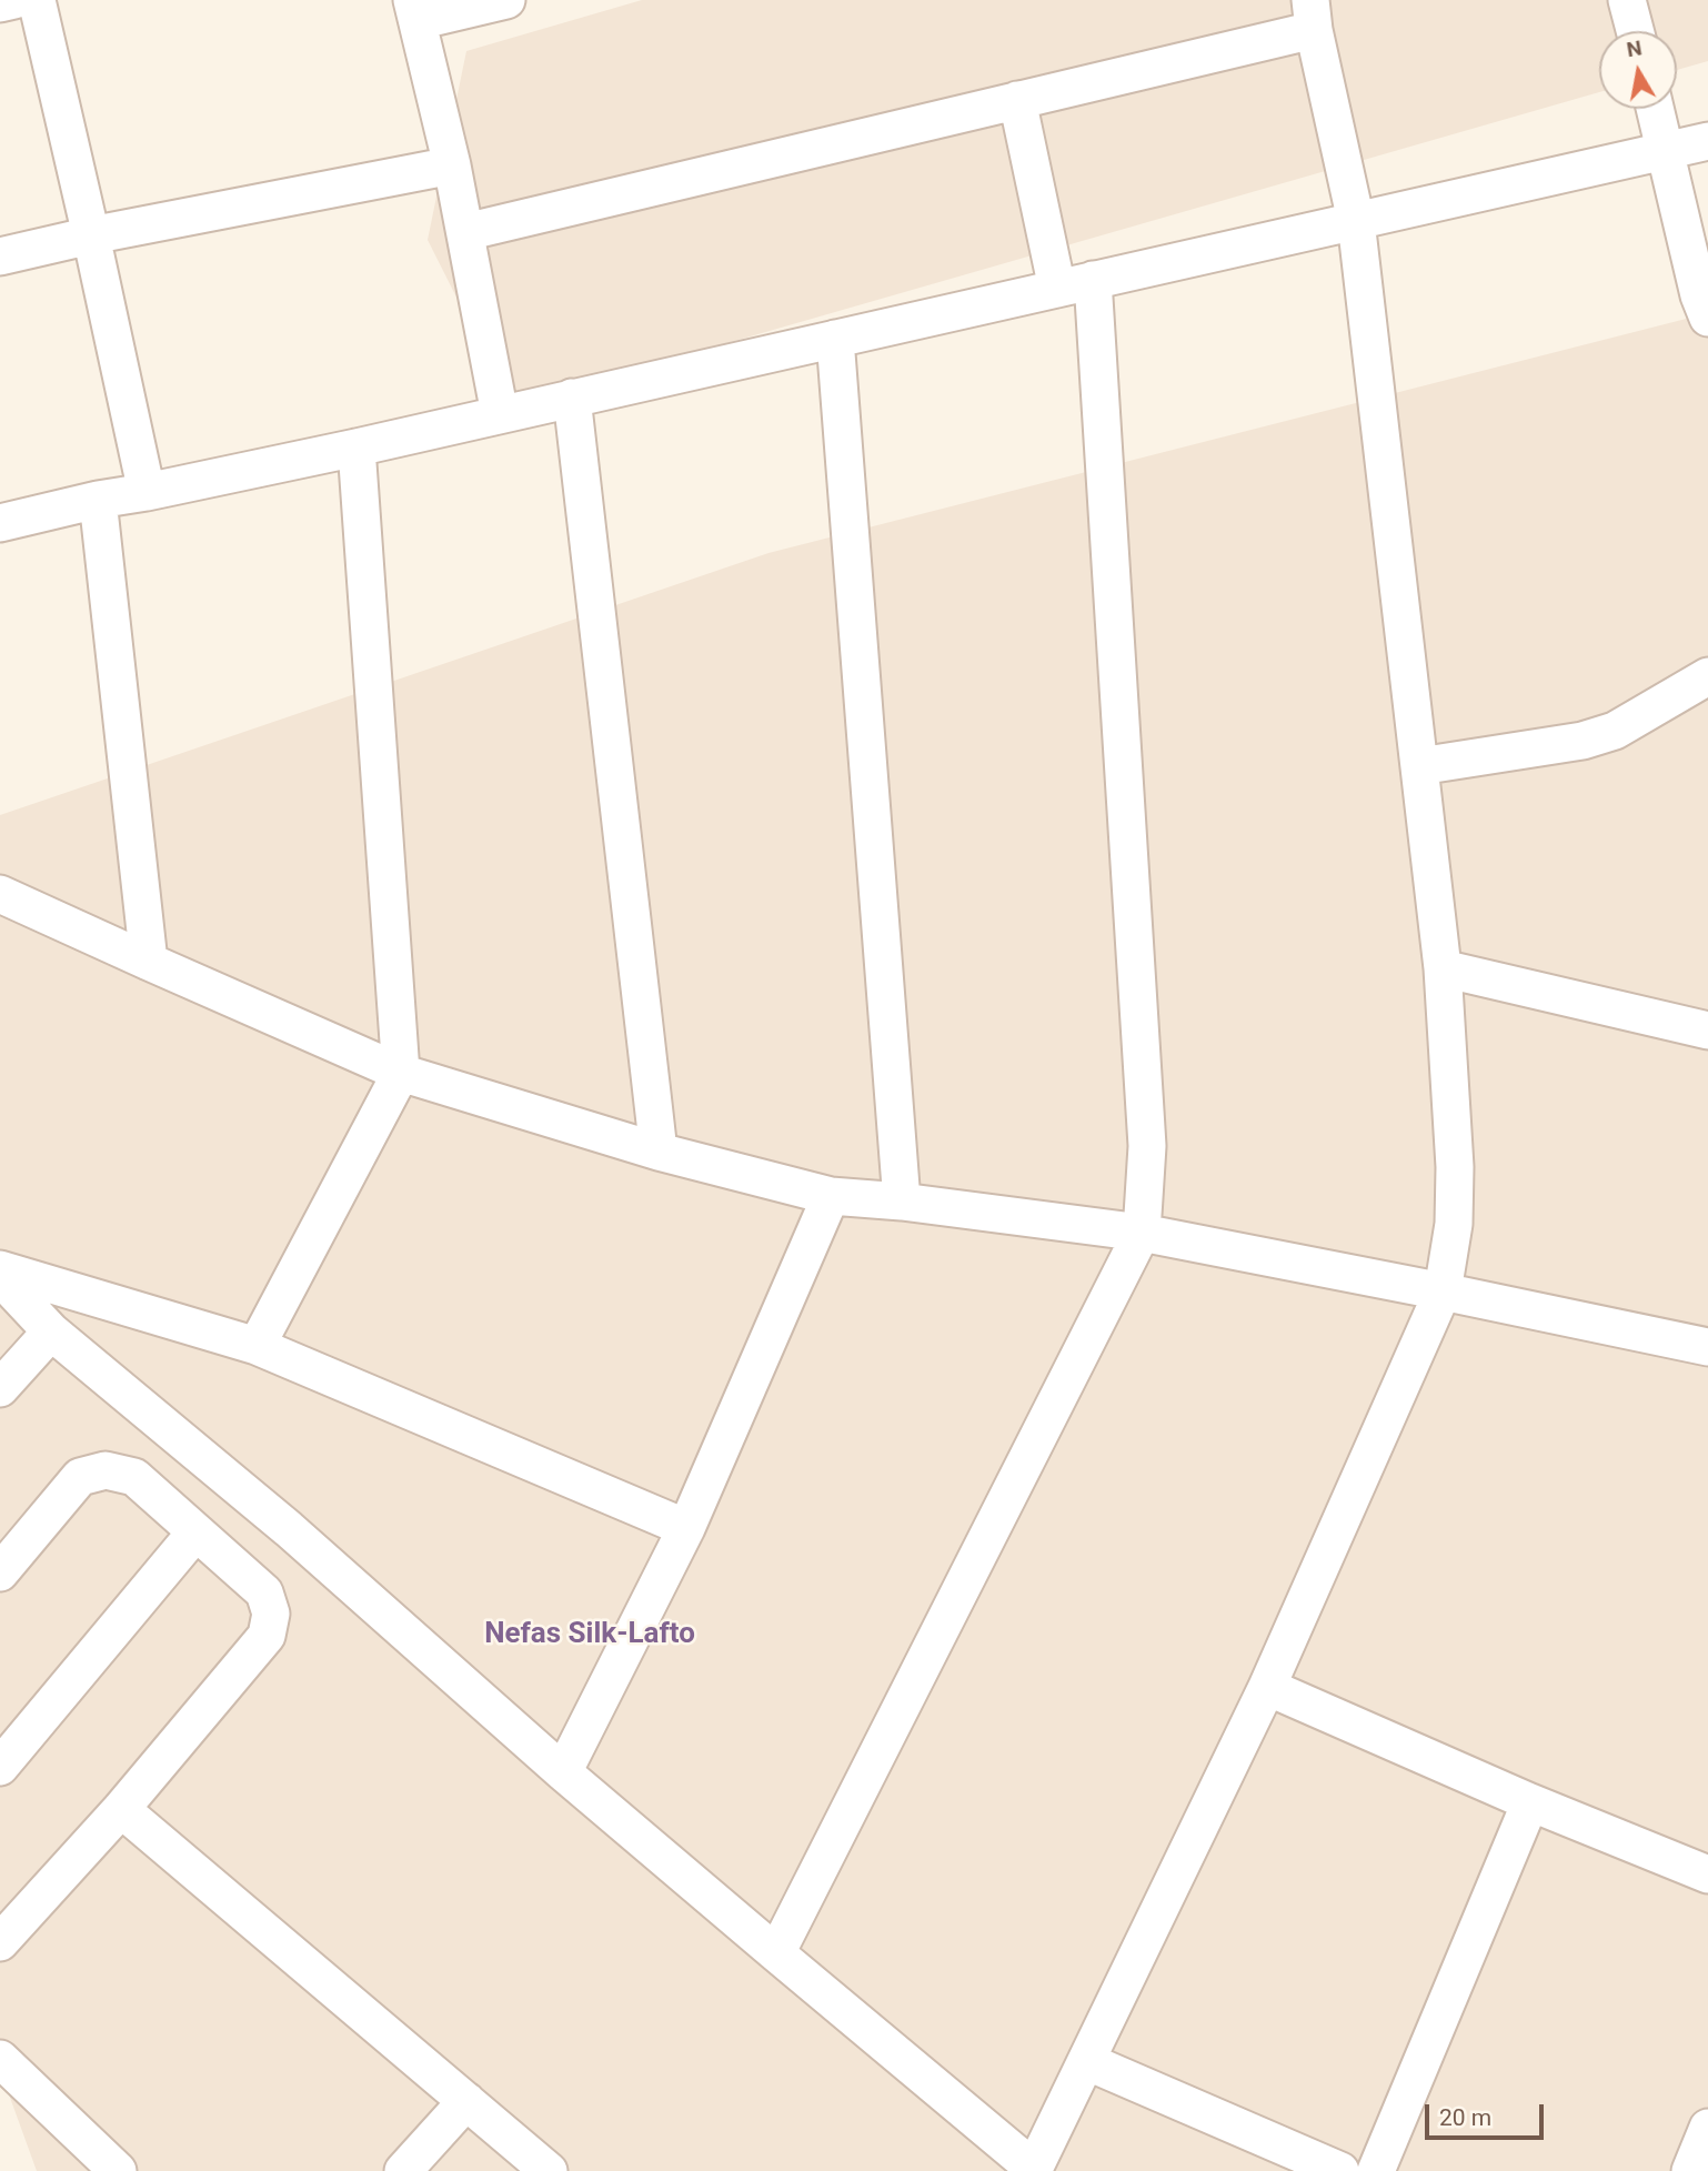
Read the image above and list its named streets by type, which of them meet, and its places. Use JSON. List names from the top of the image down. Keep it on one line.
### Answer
{"districts":["Nefas Silk-Lafto"],"scale_bar":"20 m","north":"top"}
